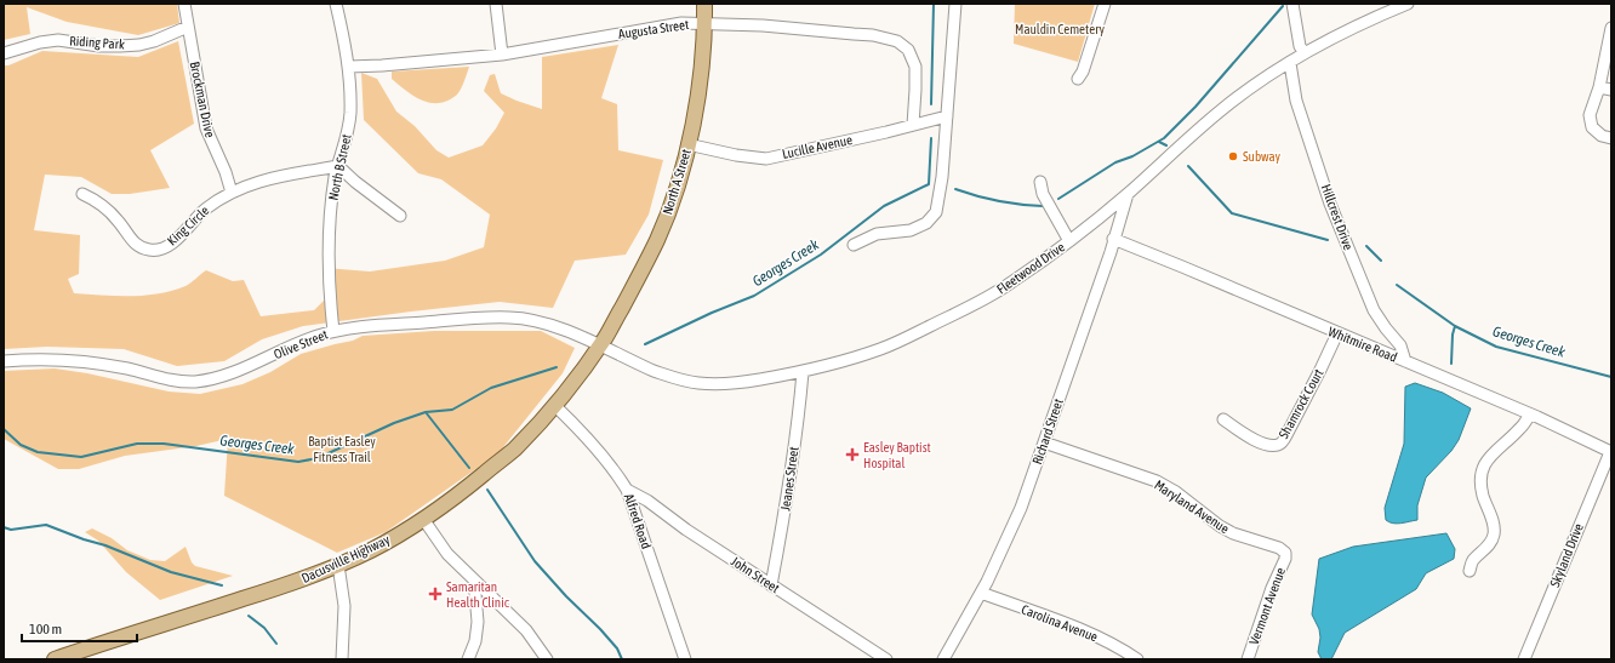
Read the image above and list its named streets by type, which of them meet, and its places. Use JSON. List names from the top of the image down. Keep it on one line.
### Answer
{"streets":{"main road":["North A Street","Dacusville Highway"],"street":["Augusta Street","Riding Park","Brockman Drive","Lucille Avenue","North B Street","Hillcrest Drive","King Circle","Fleetwood Drive","Olive Street","Whitmire Road","Shamrock Court","Richard Street","Jeanes Street","Maryland Avenue","Alfred Road","Skyland Drive","John Street","Vermont Avenue","Carolina Avenue"]},"crossings":[["Augusta Street","Lucille Avenue"],["Augusta Street","North B Street"],["Augusta Street","North A Street"],["Riding Park","Brockman Drive"],["Brockman Drive","King Circle"],["Lucille Avenue","North A Street"],["North B Street","King Circle"],["North B Street","Olive Street"],["North A Street","Fleetwood Drive"],["North A Street","Olive Street"],["North A Street","Dacusville Highway"],["Hillcrest Drive","Fleetwood Drive"],["Hillcrest Drive","Whitmire Road"],["Fleetwood Drive","Olive Street"],["Fleetwood Drive","Richard Street"],["Fleetwood Drive","Jeanes Street"],["Fleetwood Drive","Dacusville Highway"],["Olive Street","Dacusville Highway"],["Whitmire Road","Shamrock Court"],["Whitmire Road","Richard Street"],["Whitmire Road","Skyland Drive"],["Richard Street","Maryland Avenue"],["Richard Street","Carolina Avenue"],["Jeanes Street","John Street"],["Maryland Avenue","Vermont Avenue"],["Alfred Road","Dacusville Highway"],["Alfred Road","John Street"]],"water":["Georges Creek"],"parks":["Mauldin Cemetery","Baptist Easley Fitness Trail"],"places":{"other":["Subway"],"health":["Easley Baptist Hospital","Samaritan Health Clinic"]},"scale_bar":"100 m"}
